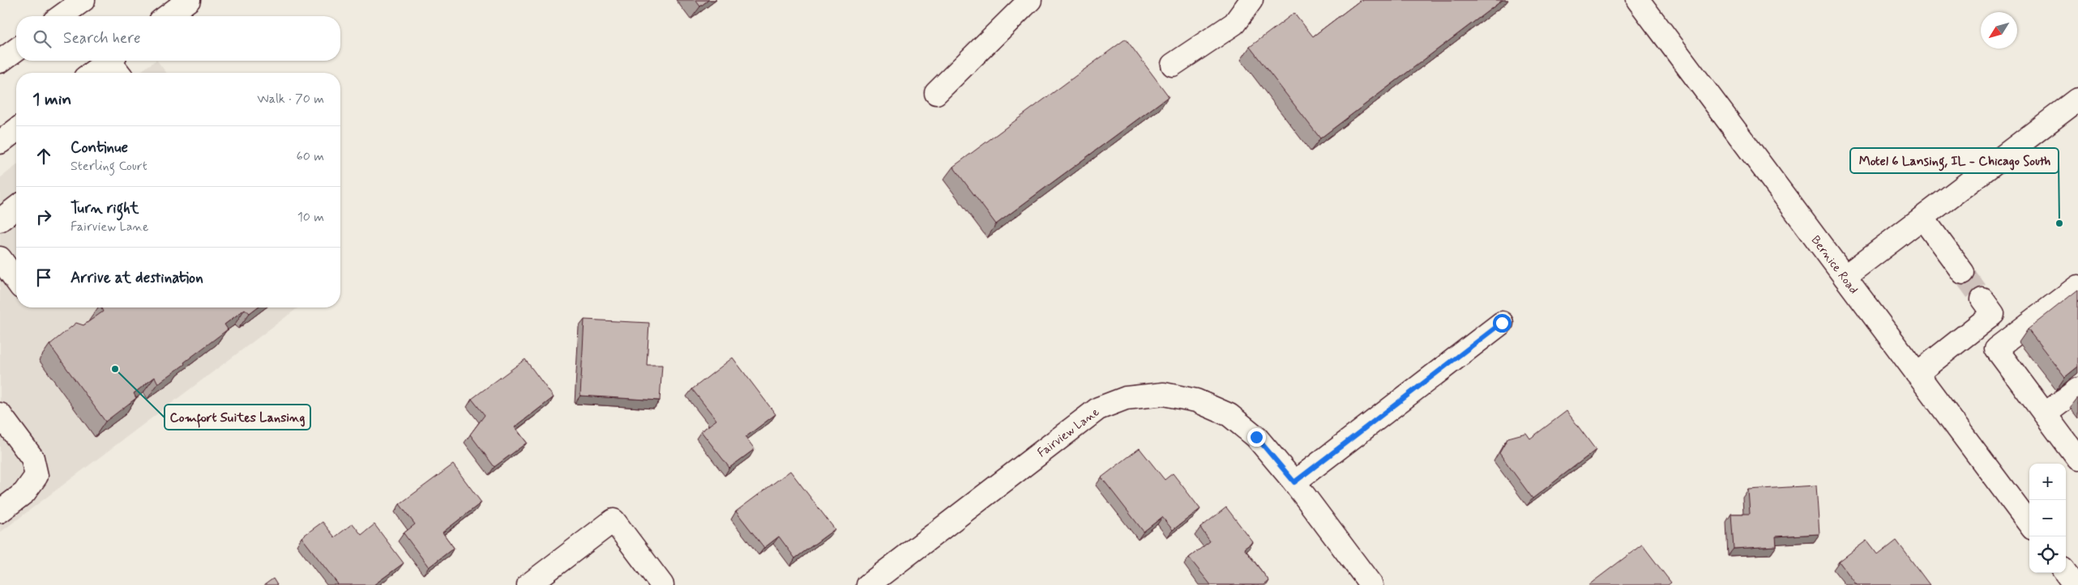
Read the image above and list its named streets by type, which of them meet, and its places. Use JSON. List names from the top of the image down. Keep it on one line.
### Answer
{"streets":{"street":["Bernice Road","Fairview Lane"]},"places":["Motel 6 Lansing, IL - Chicago South","Comfort Suites Lansing"],"north":"bottom left","page":{"search":"Search here","heading":["1 min","Walk · 70 m"],"list":[["Continue","Sterling Court","60 m"],["Turn right","Fairview Lane","10 m"],"Arrive at destination"],"map_buttons":["+","−"]}}
